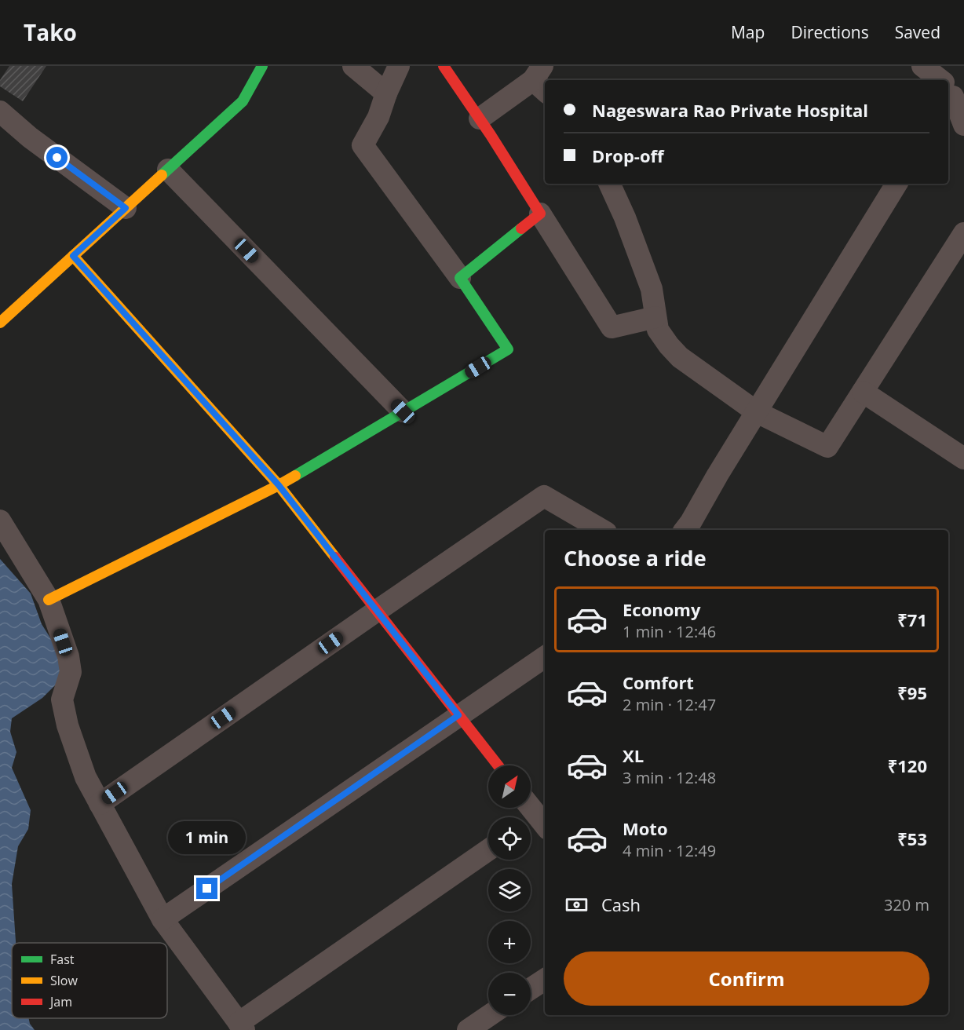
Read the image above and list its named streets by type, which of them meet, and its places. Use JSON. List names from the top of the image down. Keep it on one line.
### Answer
{"legend":["Fast","Slow","Jam"],"north":"top right","page":{"header":"Tako","nav":["Map","Directions","Saved"],"banner":["Nageswara Rao Private Hospital","Drop-off"],"heading":"Choose a ride","list":[{"name":"Economy","note":"1 min · 12:46","value":"₹71"},{"name":"Comfort","note":"2 min · 12:47","value":"₹95"},{"name":"XL","note":"3 min · 12:48","value":"₹120"},{"name":"Moto","note":"4 min · 12:49","value":"₹53"}],"map_buttons":["+","−"],"bubble":"1 min","pay":["Cash","320 m"],"buttons":"Confirm"}}
